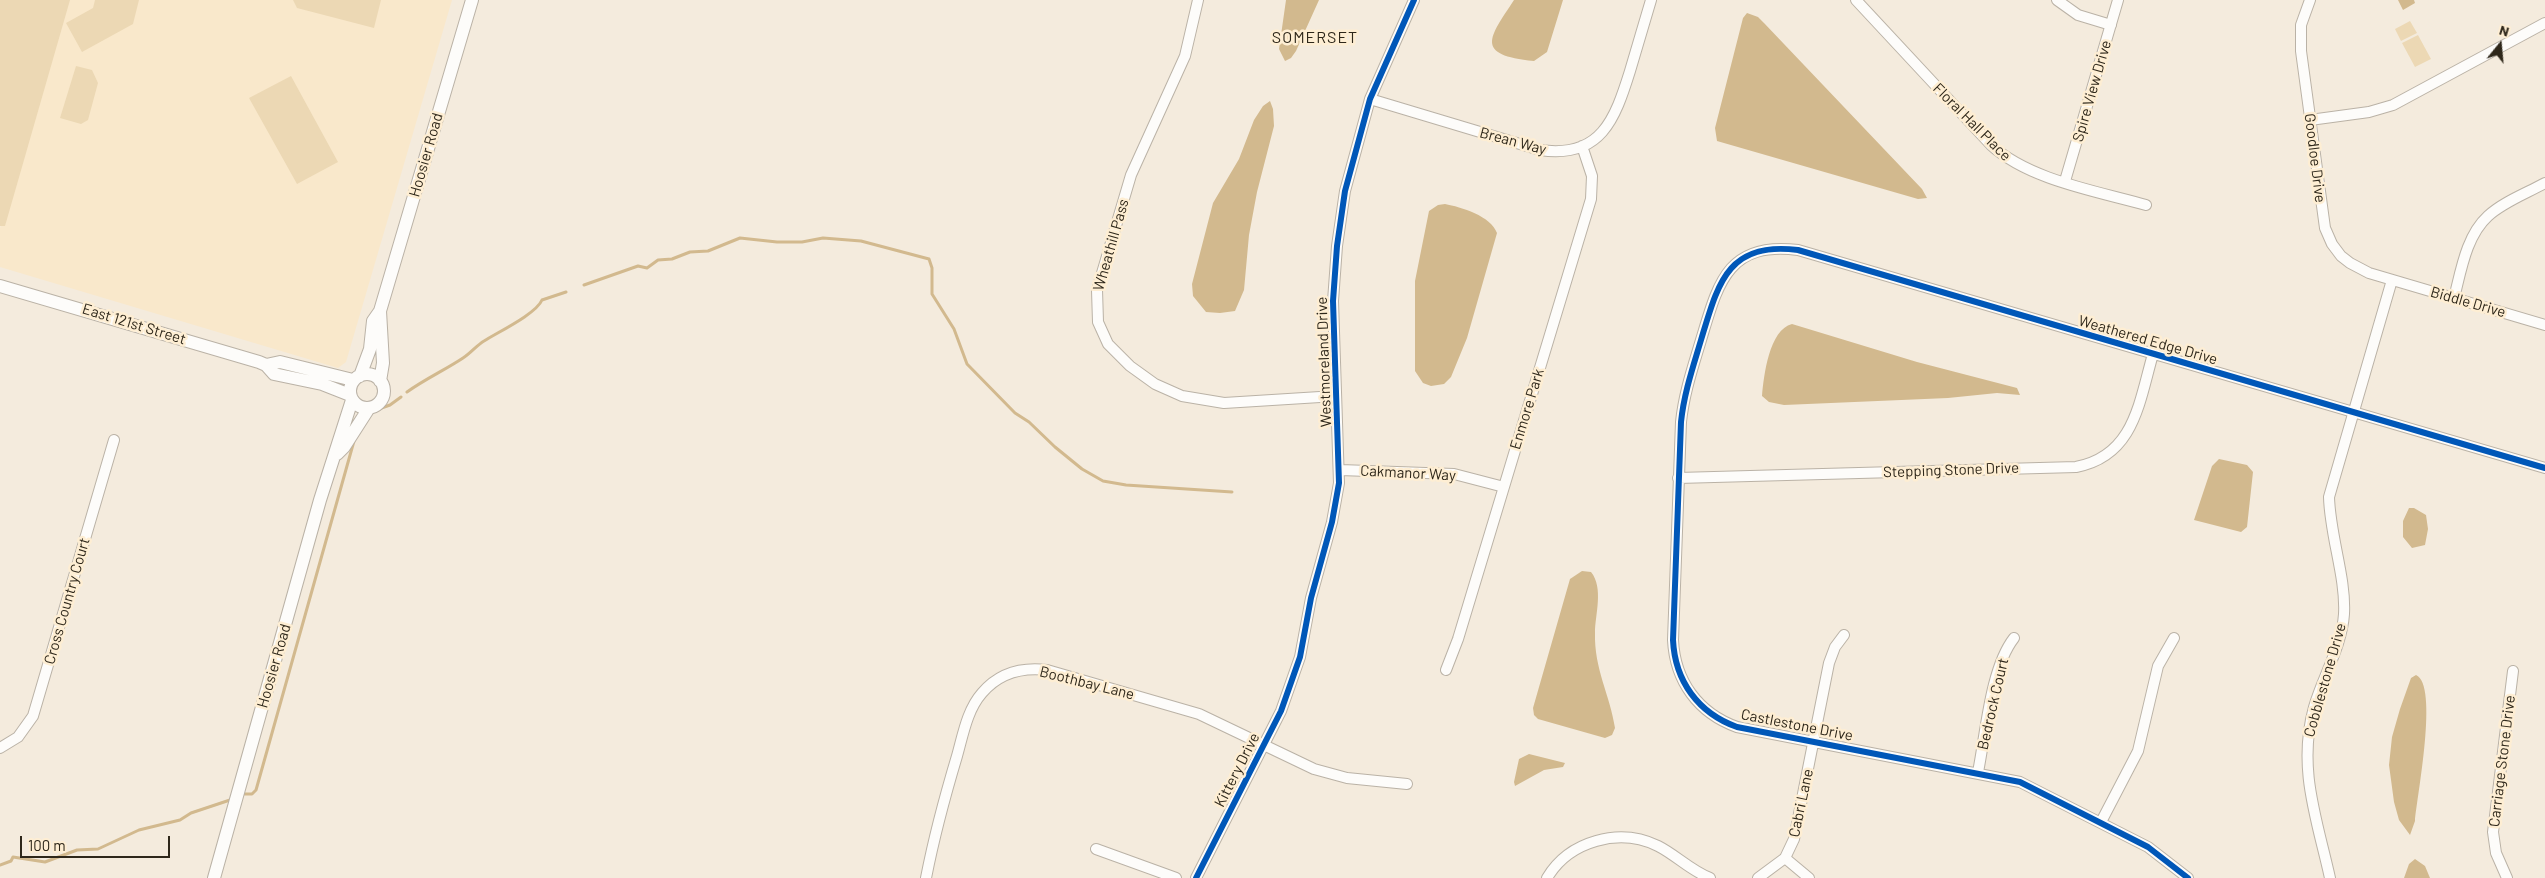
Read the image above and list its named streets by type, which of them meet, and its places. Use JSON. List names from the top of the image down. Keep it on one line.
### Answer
{"streets":{"street":["Spire View Drive","Floral Hall Place","Brean Way","Hoosier Road","Goodloe Drive","Wheathill Pass","Biddle Drive","East 121st Street","Weathered Edge Drive","Westmoreland Drive","Enmore Park","Stepping Stone Drive","Cakmanor Way","Cross Country Court","Cobblestone Drive","Boothbay Lane","Bedrock Court","Castlestone Drive","Carriage Stone Drive","Kittery Drive","Cabri Lane"]},"crossings":[["Spire View Drive","Floral Hall Place"],["Brean Way","Westmoreland Drive"],["Brean Way","Enmore Park"],["Hoosier Road","East 121st Street"],["Goodloe Drive","Biddle Drive"],["Goodloe Drive","Cobblestone Drive"],["Wheathill Pass","Westmoreland Drive"],["Biddle Drive","Cobblestone Drive"],["Weathered Edge Drive","Stepping Stone Drive"],["Weathered Edge Drive","Cobblestone Drive"],["Weathered Edge Drive","Castlestone Drive"],["Westmoreland Drive","Cakmanor Way"],["Westmoreland Drive","Kittery Drive"],["Enmore Park","Cakmanor Way"],["Stepping Stone Drive","Castlestone Drive"],["Boothbay Lane","Kittery Drive"],["Bedrock Court","Castlestone Drive"],["Castlestone Drive","Cabri Lane"]],"districts":["SOMERSET"],"scale_bar":"100 m","north":"top"}
